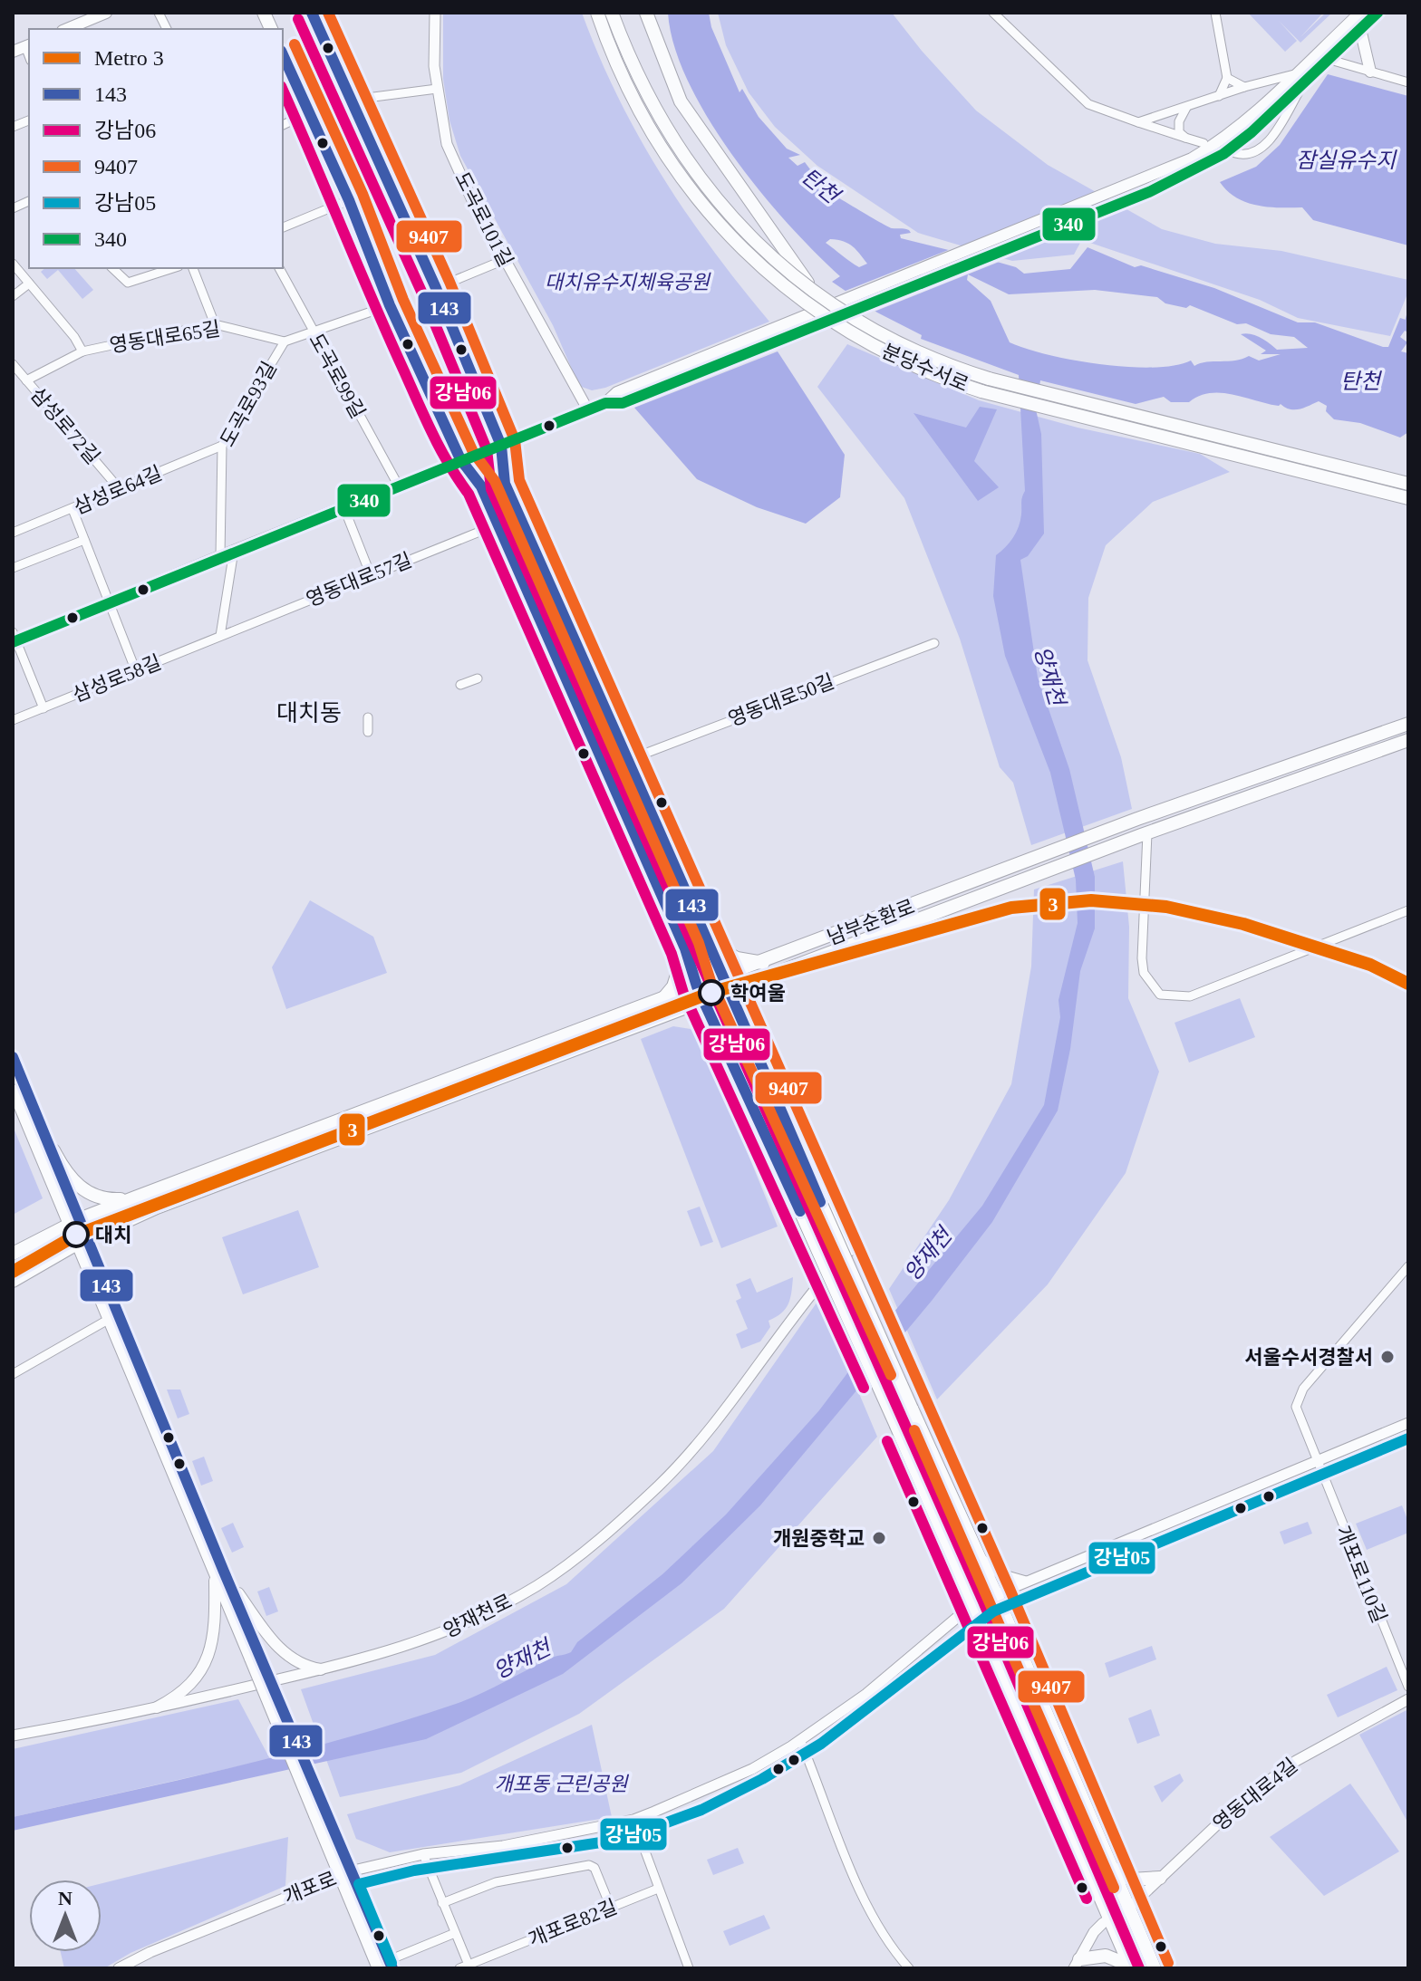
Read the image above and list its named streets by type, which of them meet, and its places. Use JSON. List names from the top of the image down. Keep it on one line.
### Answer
{"streets":{"main road":["분당수서로","남부순환로"],"street":["도곡로101길","영동대로65길","도곡로99길","도곡로93길","삼성로72길","삼성로64길","영동대로57길","삼성로58길","영동대로50길","개포로110길","양재천로","영동대로4길","개포로","개포로82길"]},"crossings":[["영동대로65길","도곡로93길"],["영동대로65길","삼성로72길"],["도곡로93길","삼성로64길"],["삼성로72길","삼성로64길"],["영동대로57길","삼성로58길"],["개포로110길","개포로"],["개포로","개포로82길"]],"districts":["대치동"],"water":["잠실유수지","탄천","양재천"],"parks":["대치유수지체육공원","개포동 근린공원"],"places":["학여울","대치","서울수서경찰서","개원중학교"],"lines":["transit line 143","transit line 9407","transit line 340","transit line 강남06","metro line 3","transit line 강남05"],"legend":["Metro 3","143","강남06","9407","강남05","340"],"north":"top"}
